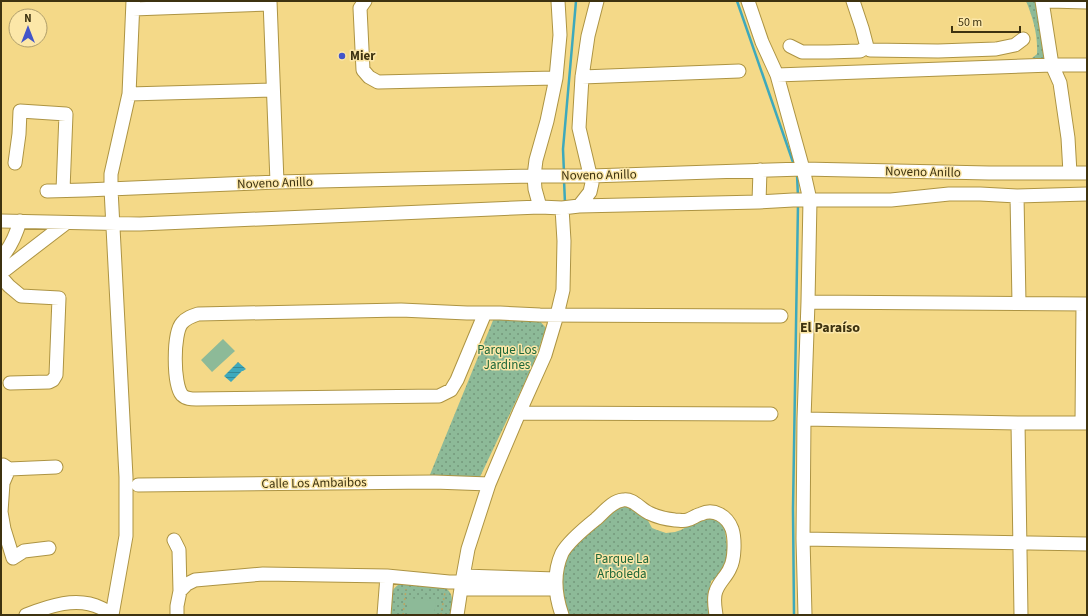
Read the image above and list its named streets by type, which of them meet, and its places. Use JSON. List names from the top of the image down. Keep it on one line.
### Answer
{"streets":{"street":["Noveno Anillo","Calle Los Ambaibos"]},"districts":["El Paraíso"],"parks":["Parque Los Jardines","Parque La Arboleda"],"places":["Mier"],"scale_bar":"50 m","north":"top"}
